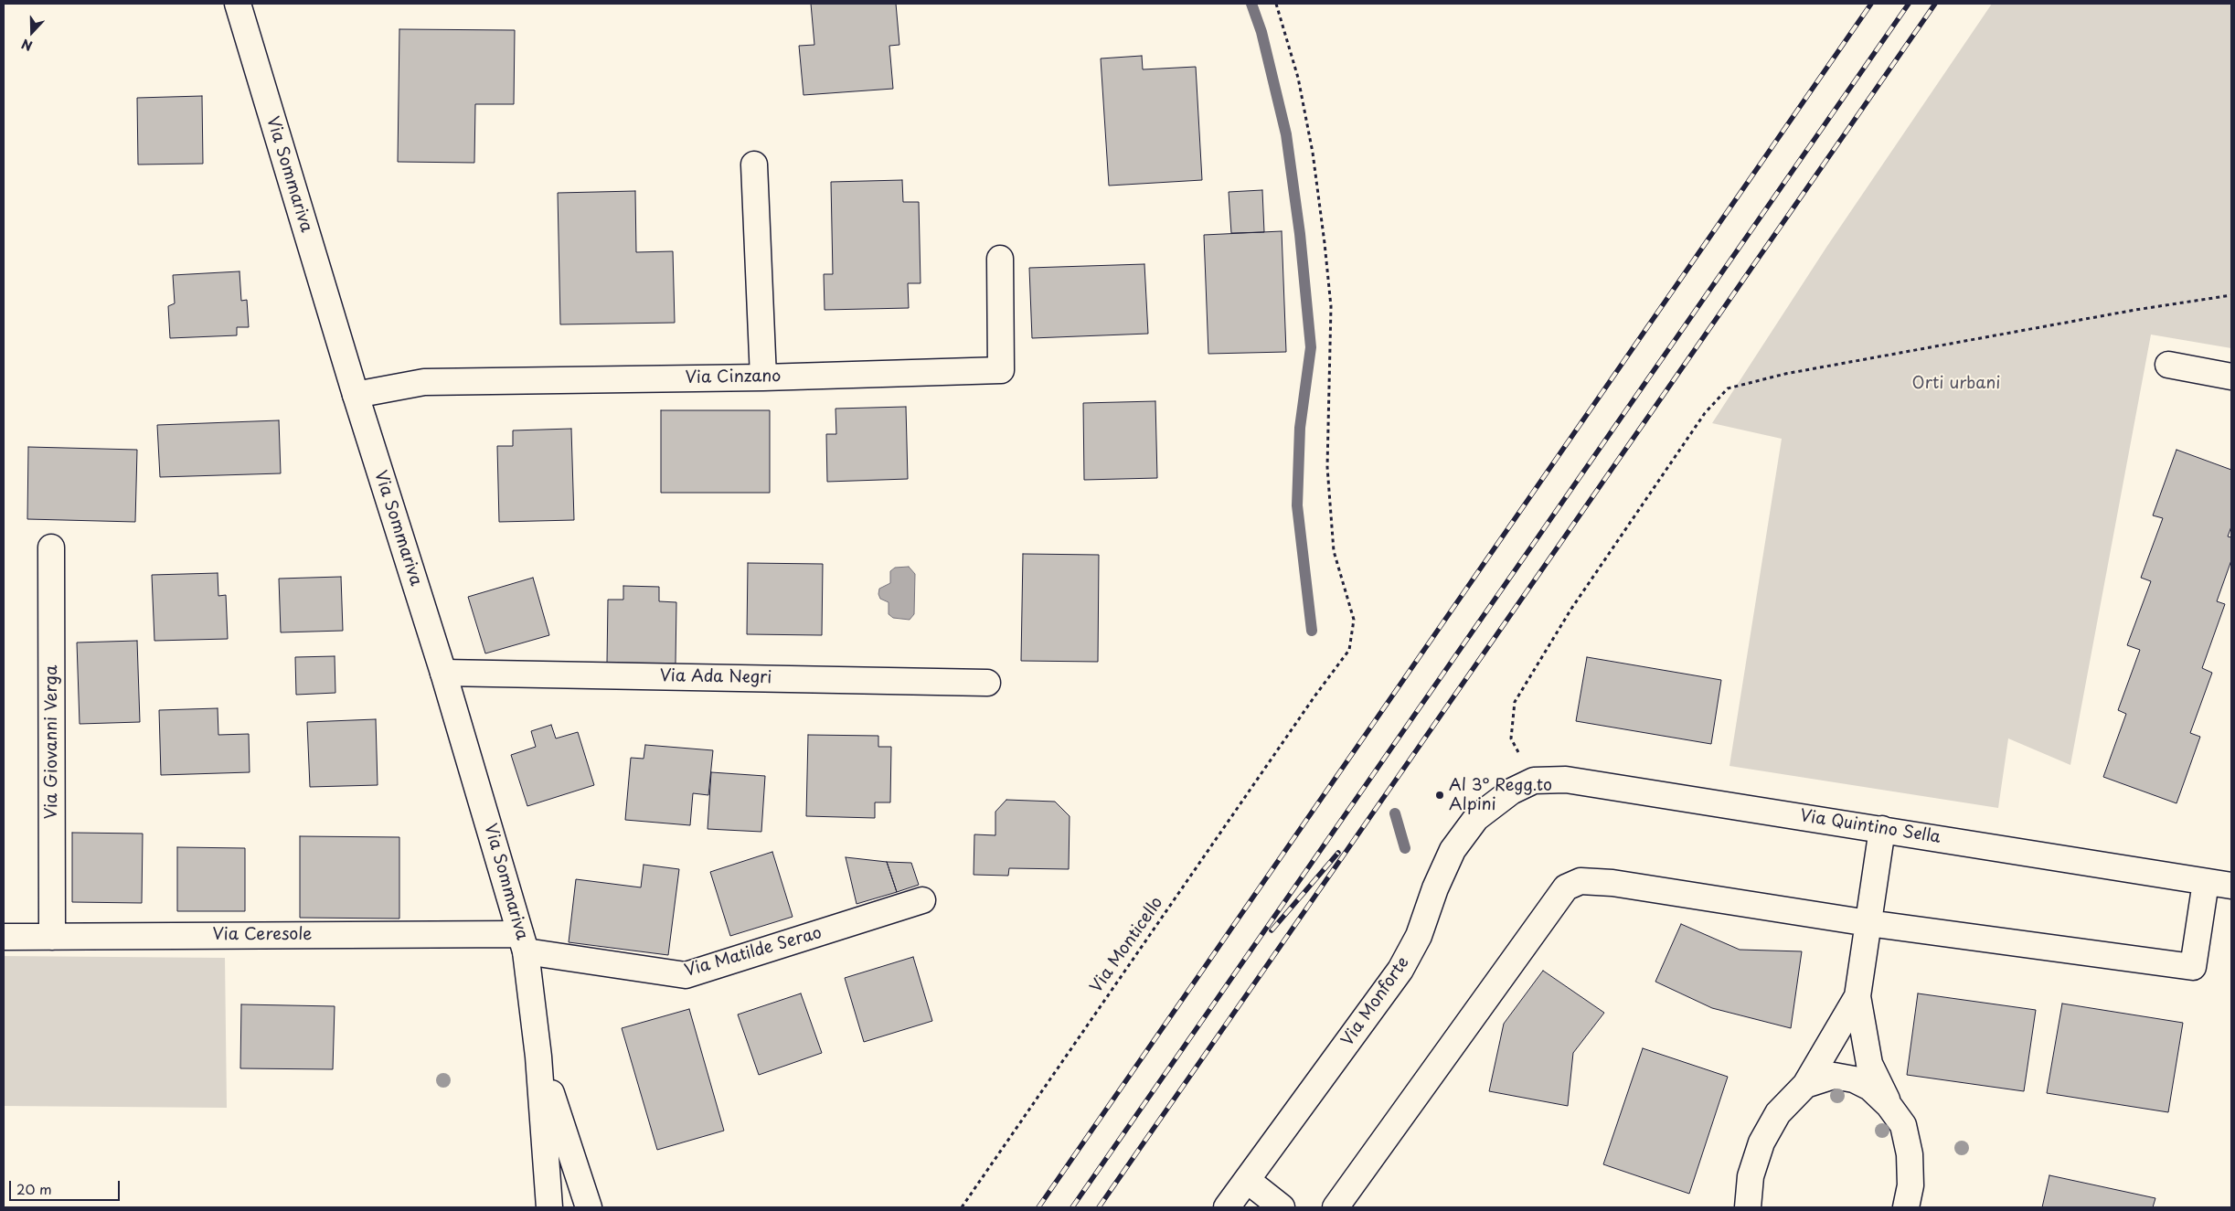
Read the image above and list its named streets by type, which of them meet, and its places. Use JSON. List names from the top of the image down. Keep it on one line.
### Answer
{"streets":{"street":["Via Sommariva","Via Cinzano","Via Ada Negri","Via Giovanni Verga","Via Quintino Sella","Via Ceresole","Via Matilde Serao","Via Monforte"],"path":["Via Monticello"]},"crossings":[["Via Sommariva","Via Cinzano"],["Via Sommariva","Via Ada Negri"],["Via Sommariva","Via Ceresole"],["Via Sommariva","Via Matilde Serao"],["Via Giovanni Verga","Via Ceresole"],["Via Quintino Sella","Via Monforte"],["Via Ceresole","Via Matilde Serao"]],"parks":["Orti urbani"],"places":["Al 3° Regg.to Alpini"],"scale_bar":"20 m","north":"bottom"}
